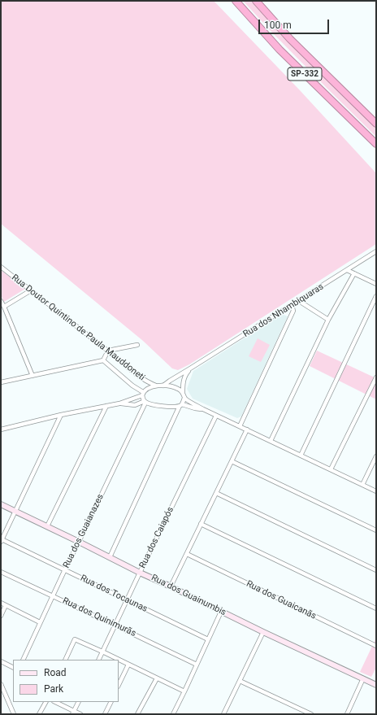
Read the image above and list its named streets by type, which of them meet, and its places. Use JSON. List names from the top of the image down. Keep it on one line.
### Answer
{"streets":{"highway":["SP-332"],"street":["Rua dos Nhambiquaras","Rua Doutor Quintino de Paula Mauddoneti","Rua dos Guaianazes","Rua dos Caiapós","Rua dos Tocaunas","Rua dos Guainumbis","Rua dos Guaicanãs","Rua dos Quinimurãs"]},"crossings":[["Rua dos Guaianazes","Rua dos Tocaunas"],["Rua dos Guaianazes","Rua dos Guainumbis"],["Rua dos Guaianazes","Rua dos Quinimurãs"],["Rua dos Caiapós","Rua dos Tocaunas"],["Rua dos Caiapós","Rua dos Guainumbis"],["Rua dos Caiapós","Rua dos Quinimurãs"]],"legend":["Road","Park"],"scale_bar":"100 m"}
